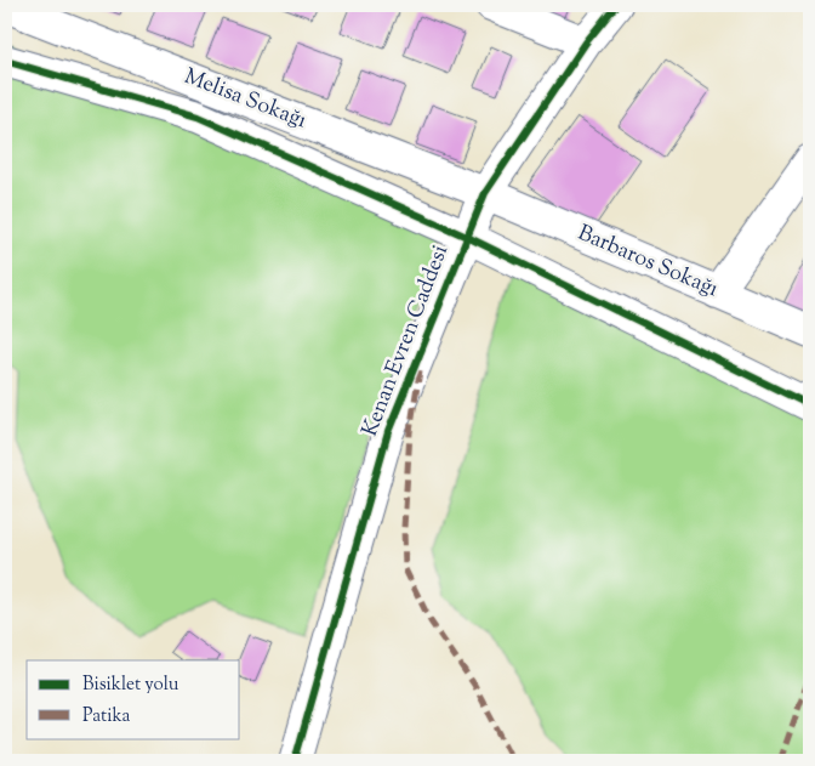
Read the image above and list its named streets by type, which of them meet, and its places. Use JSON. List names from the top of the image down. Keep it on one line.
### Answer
{"streets":{"street":["Melisa Sokağı","Barbaros Sokağı","Kenan Evren Caddesi"]},"crossings":[["Melisa Sokağı","Barbaros Sokağı"],["Melisa Sokağı","Kenan Evren Caddesi"],["Barbaros Sokağı","Kenan Evren Caddesi"]],"legend":["Bisiklet yolu","Patika"]}
